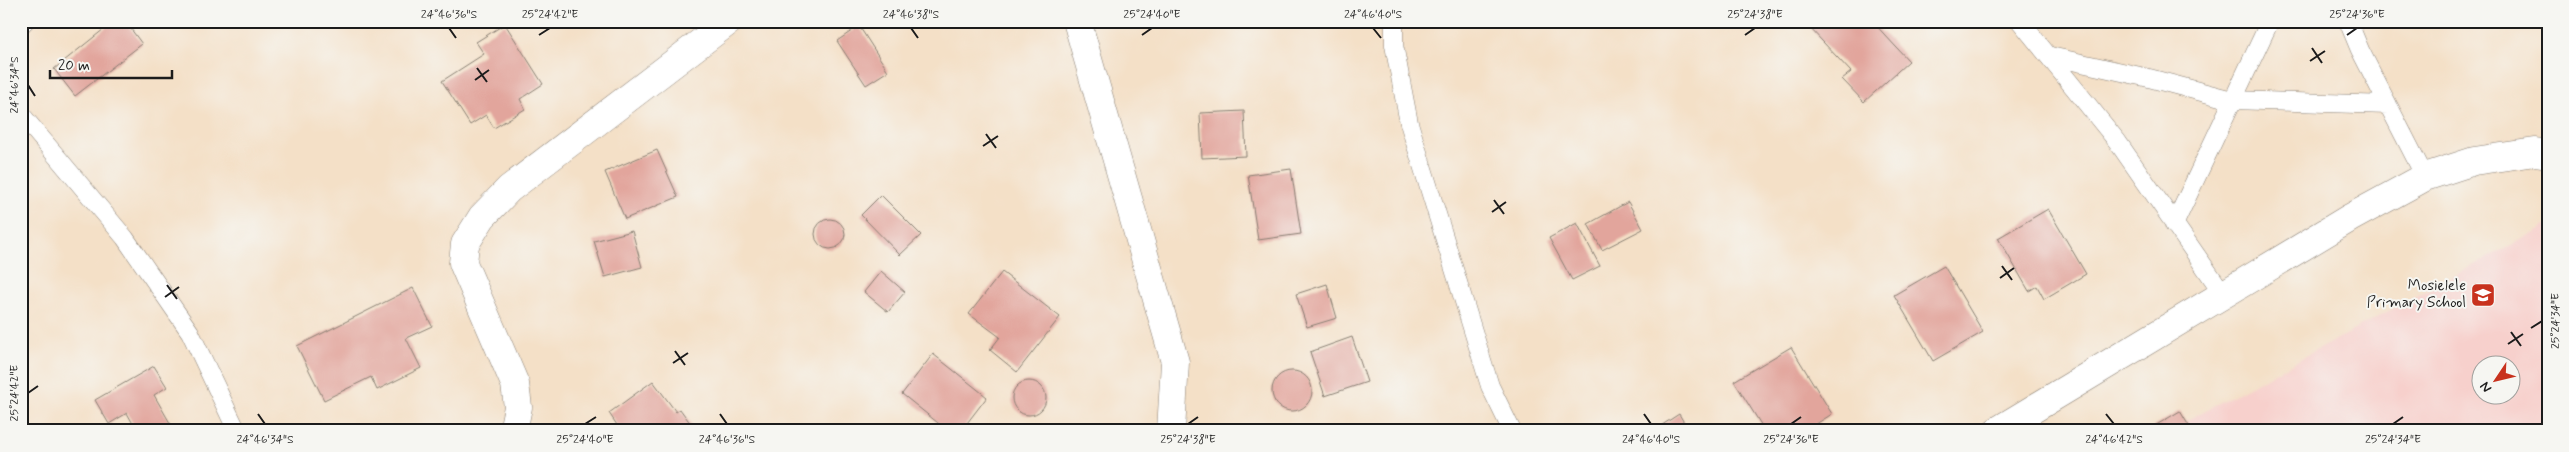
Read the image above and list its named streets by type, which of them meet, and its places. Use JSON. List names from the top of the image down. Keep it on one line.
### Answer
{"places":{"school or university":["Mosielele Primary School"]},"scale_bar":"20 m","north":"bottom left","coordinates":["24°46'36\"S","25°24'42\"E","24°46'38\"S","25°24'40\"E","24°46'40\"S","25°24'38\"E","25°24'36\"E","24°46'34\"S","25°24'34\"E","24°46'42\"S"]}
